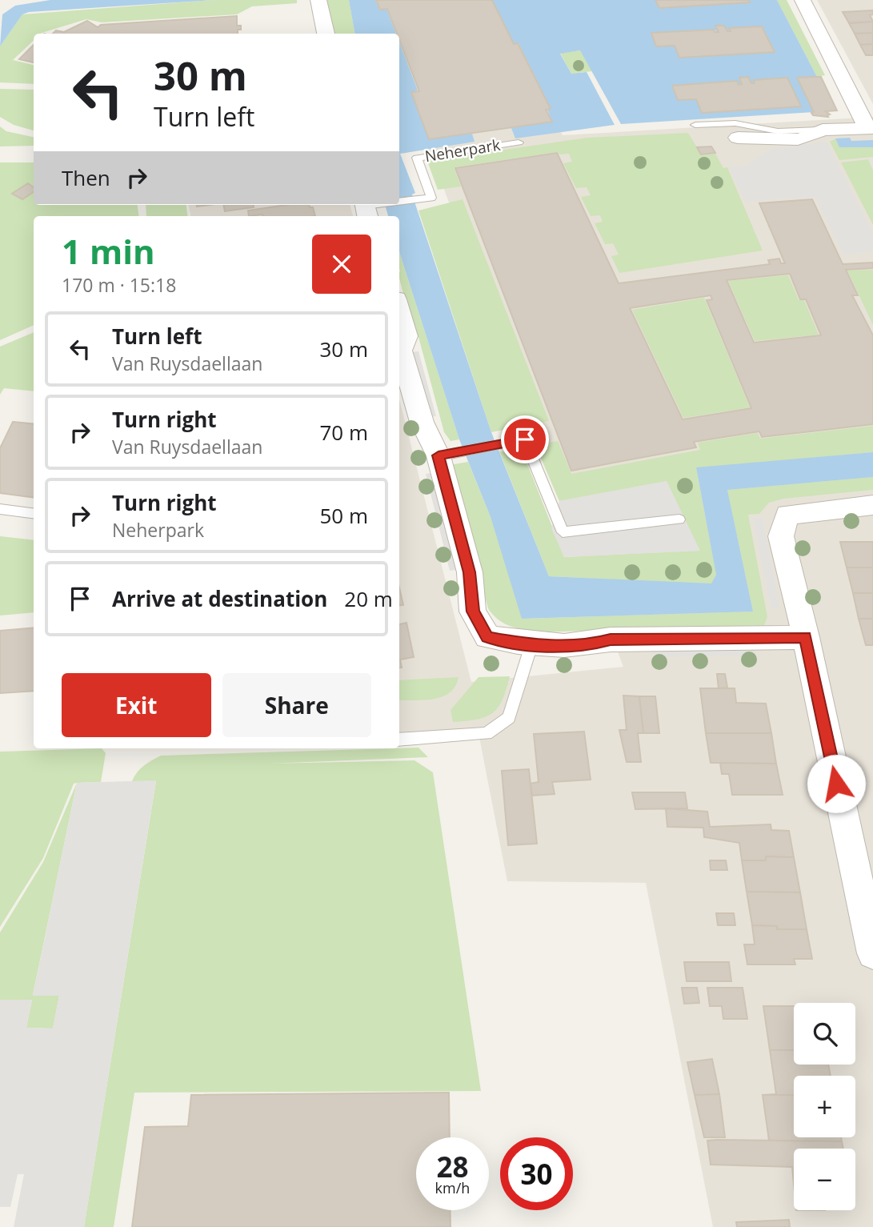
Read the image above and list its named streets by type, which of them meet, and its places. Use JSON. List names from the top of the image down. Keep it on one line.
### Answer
{"streets":{"lane":["Neherpark"]},"page":{"turn":["30 m","Turn left"],"then":"Then","heading":["1 min","170 m · 15:18"],"list":[{"name":"Turn left","note":"Van Ruysdaellaan","value":"30 m"},{"name":"Turn right","note":"Van Ruysdaellaan","value":"70 m"},{"name":"Turn right","note":"Neherpark","value":"50 m"},{"name":"Arrive at destination","value":"20 m"}],"buttons":["Exit","Share"],"map_buttons":["+","−"],"speed":"28 km/h","limit":"30"}}
